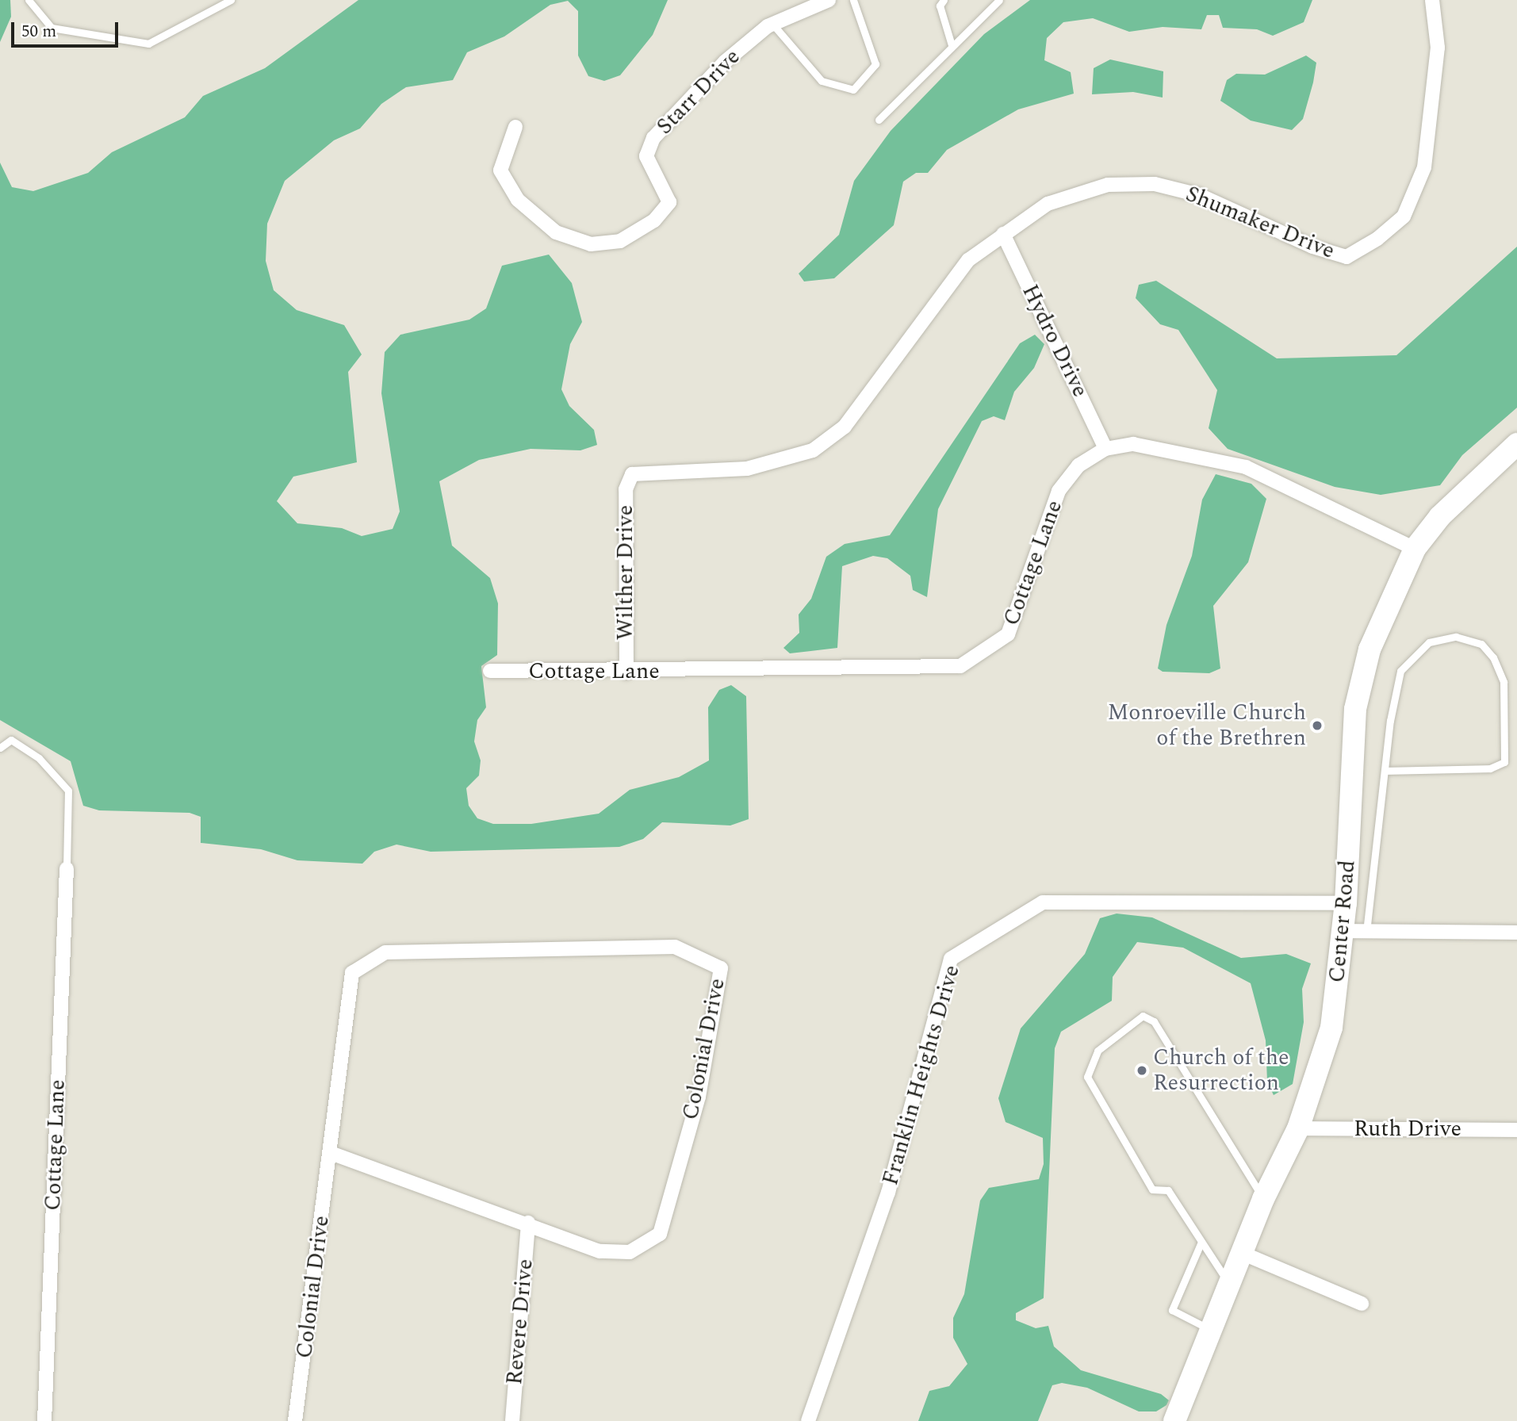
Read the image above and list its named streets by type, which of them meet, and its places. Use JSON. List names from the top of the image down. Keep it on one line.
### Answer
{"streets":{"main road":["Center Road"],"street":["Starr Drive","Shumaker Drive","Hydro Drive","Cottage Lane","Wilther Drive","Colonial Drive","Franklin Heights Drive","Ruth Drive","Revere Drive"]},"crossings":[["Shumaker Drive","Hydro Drive"],["Shumaker Drive","Wilther Drive"],["Hydro Drive","Cottage Lane"],["Cottage Lane","Wilther Drive"],["Center Road","Franklin Heights Drive"],["Center Road","Ruth Drive"],["Colonial Drive","Revere Drive"]],"places":["Monroeville Church of the Brethren","Church of the Resurrection"],"scale_bar":"50 m"}
